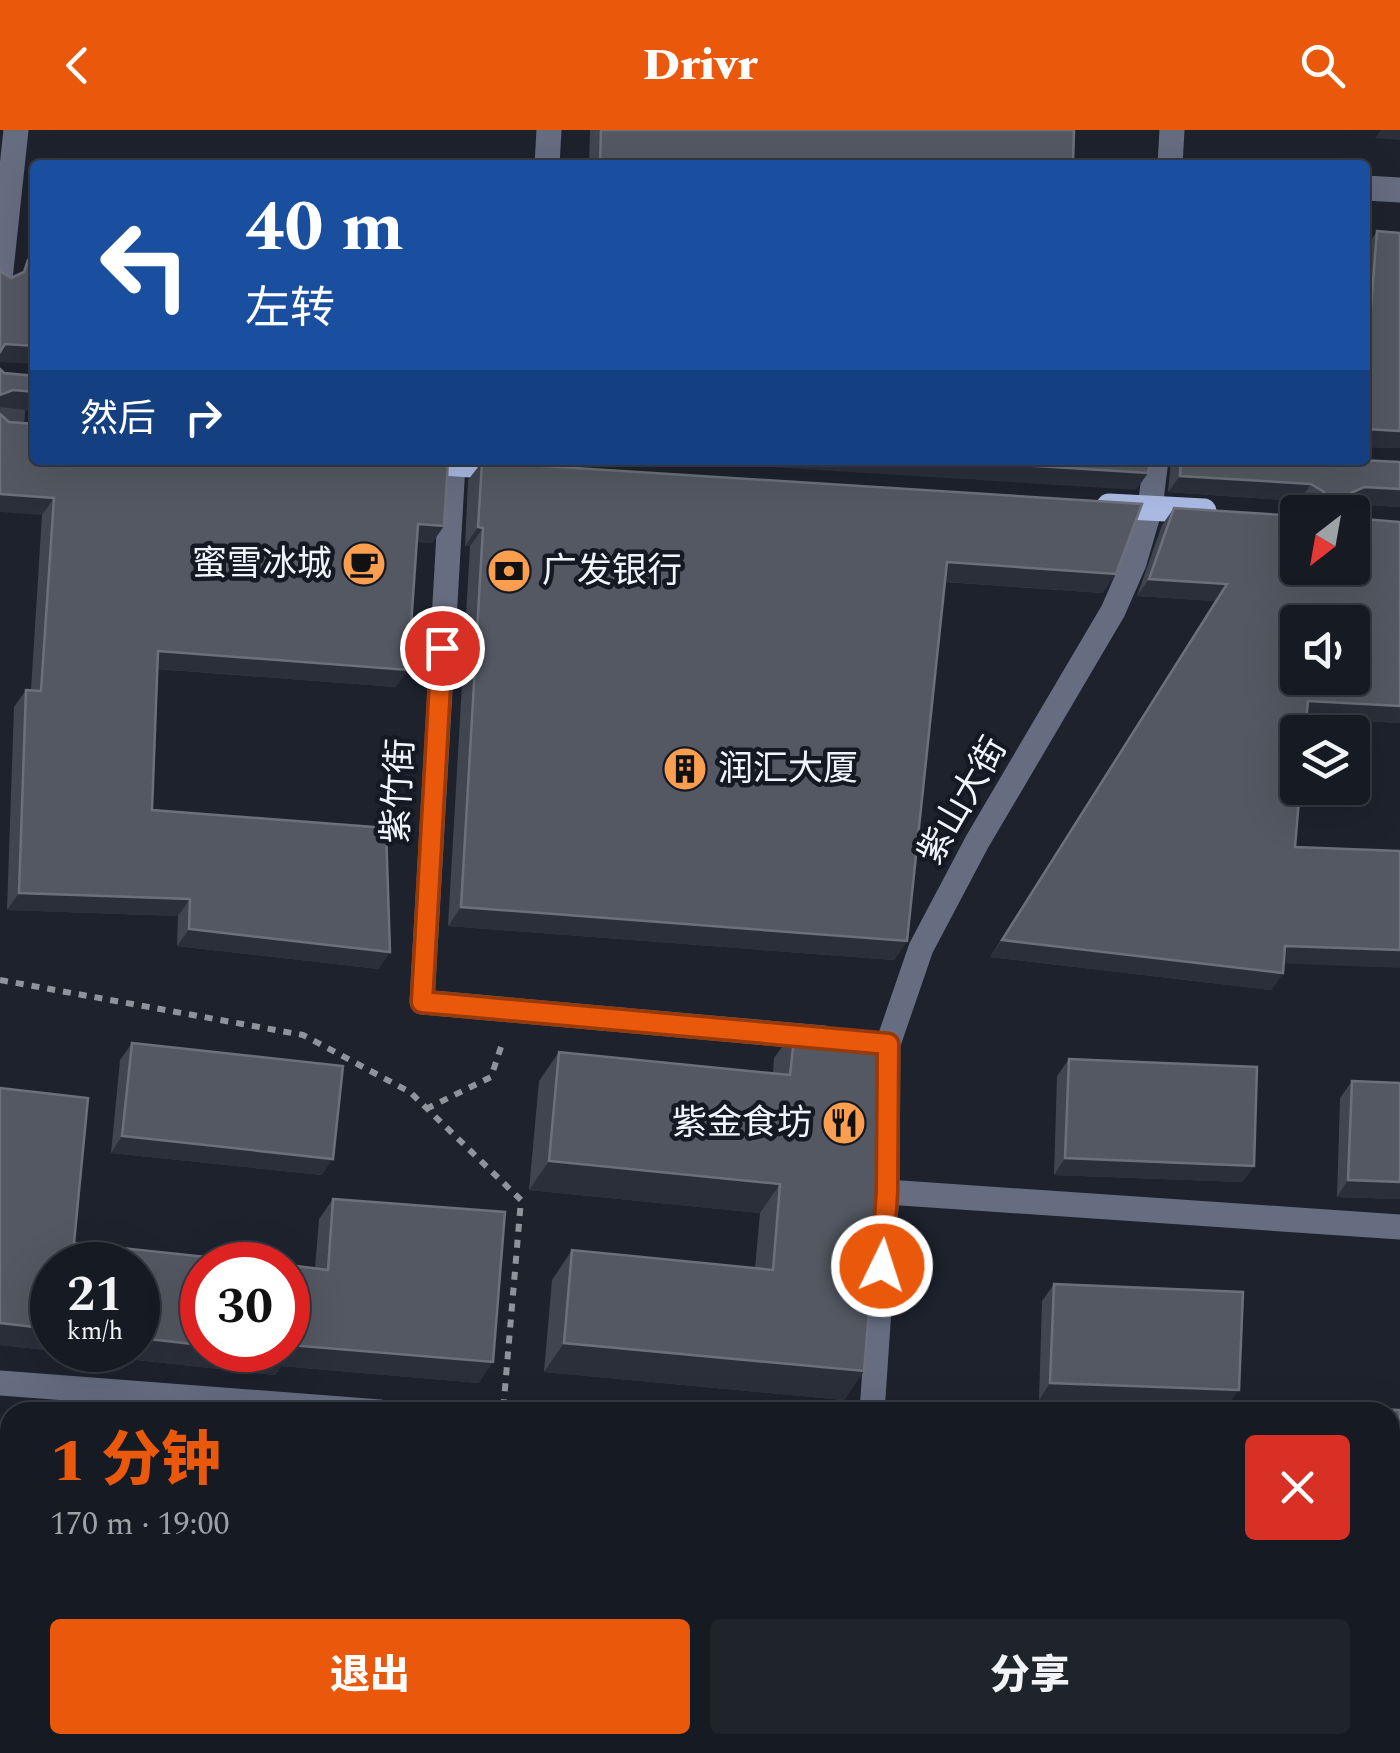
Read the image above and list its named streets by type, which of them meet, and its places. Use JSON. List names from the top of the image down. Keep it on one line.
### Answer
{"streets":{"street":["紫竹街","紫山大街"]},"places":{"cafe":["蜜雪冰城"],"bank":["广发银行"],"building":["润汇大厦"],"restaurant":["紫金食坊"]},"north":"bottom left","page":{"header":"Drivr","turn":["40 m","左转"],"then":"然后","speed":"21 km/h","limit":"30","heading":["1 分钟","170 m · 19:00"],"buttons":["退出","分享"]}}
